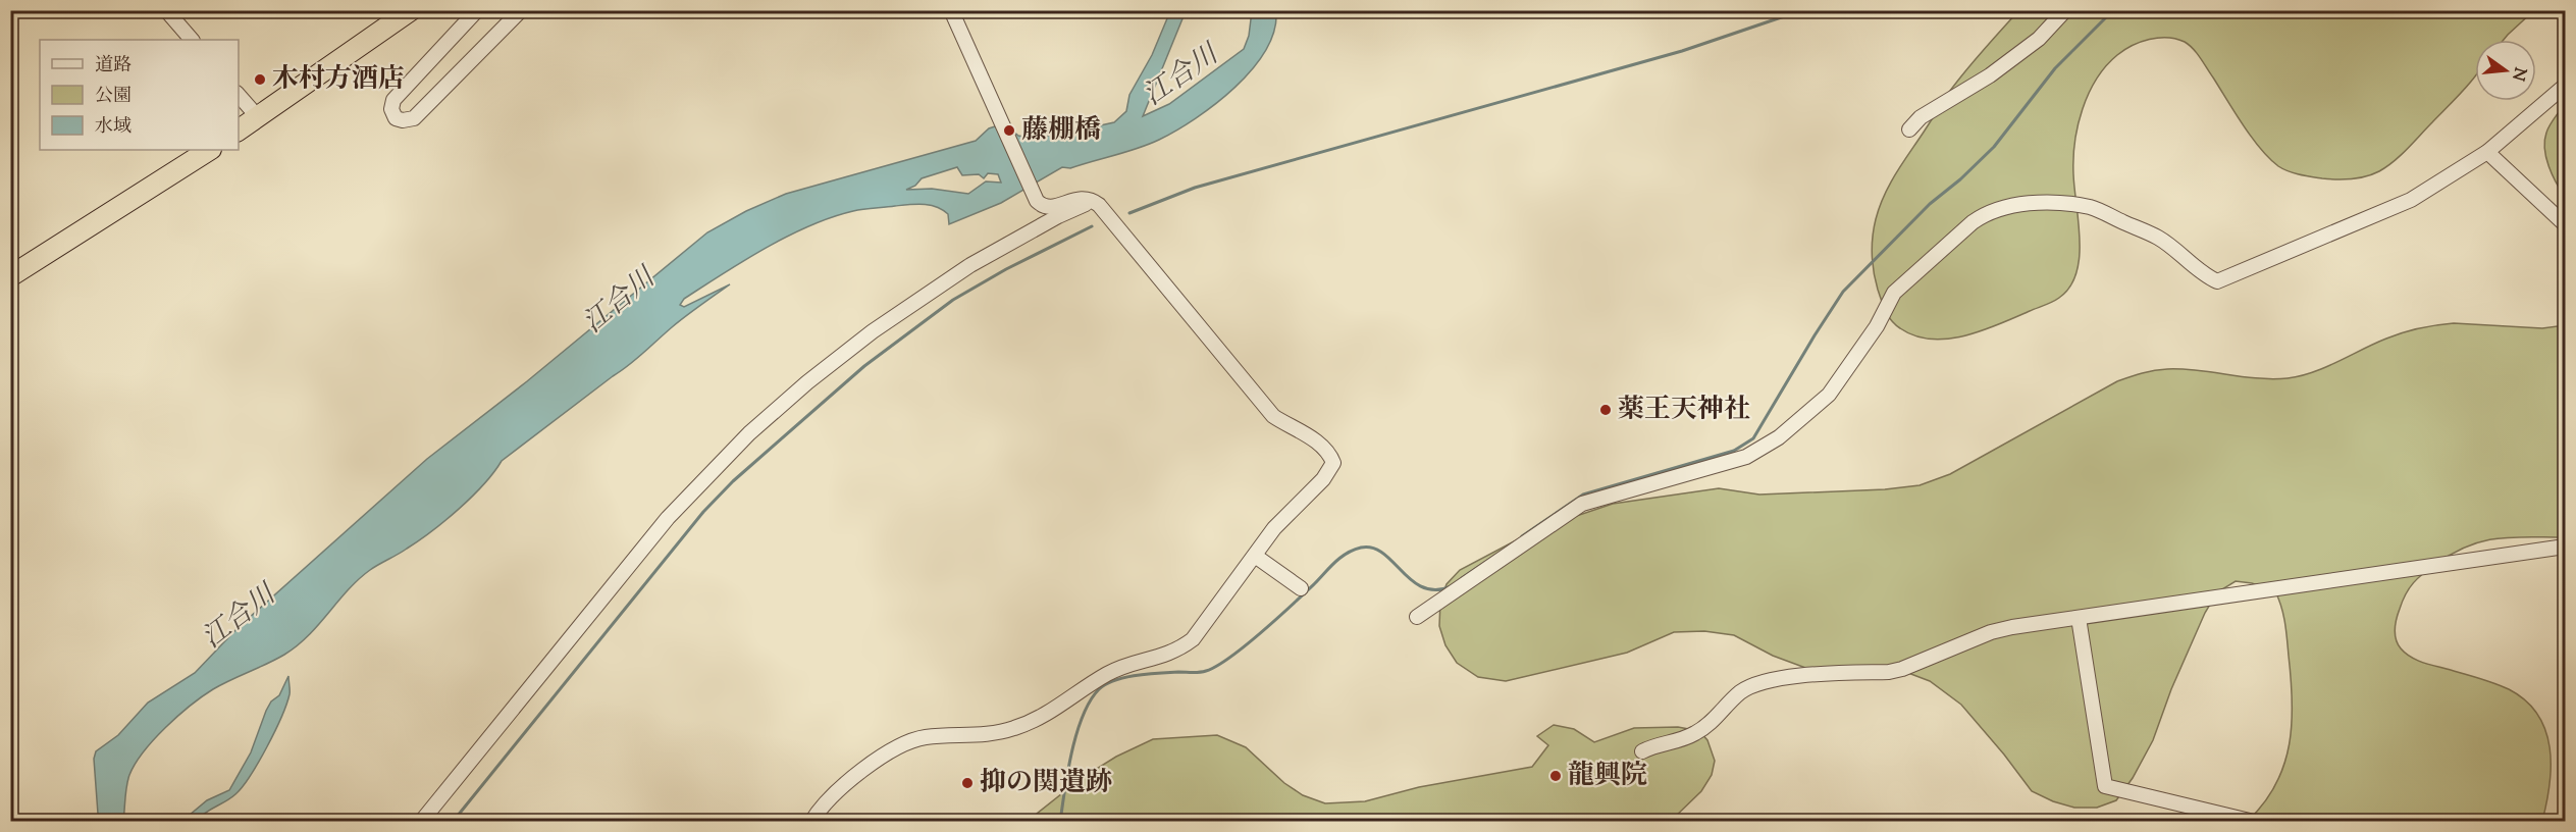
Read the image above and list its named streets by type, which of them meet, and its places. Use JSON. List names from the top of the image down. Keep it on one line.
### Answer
{"water":["江合川"],"places":["木村方酒店","藤棚橋","薬王天神社","龍興院","抑の関遺跡"],"legend":["道路","公園","水域"],"north":"right"}
